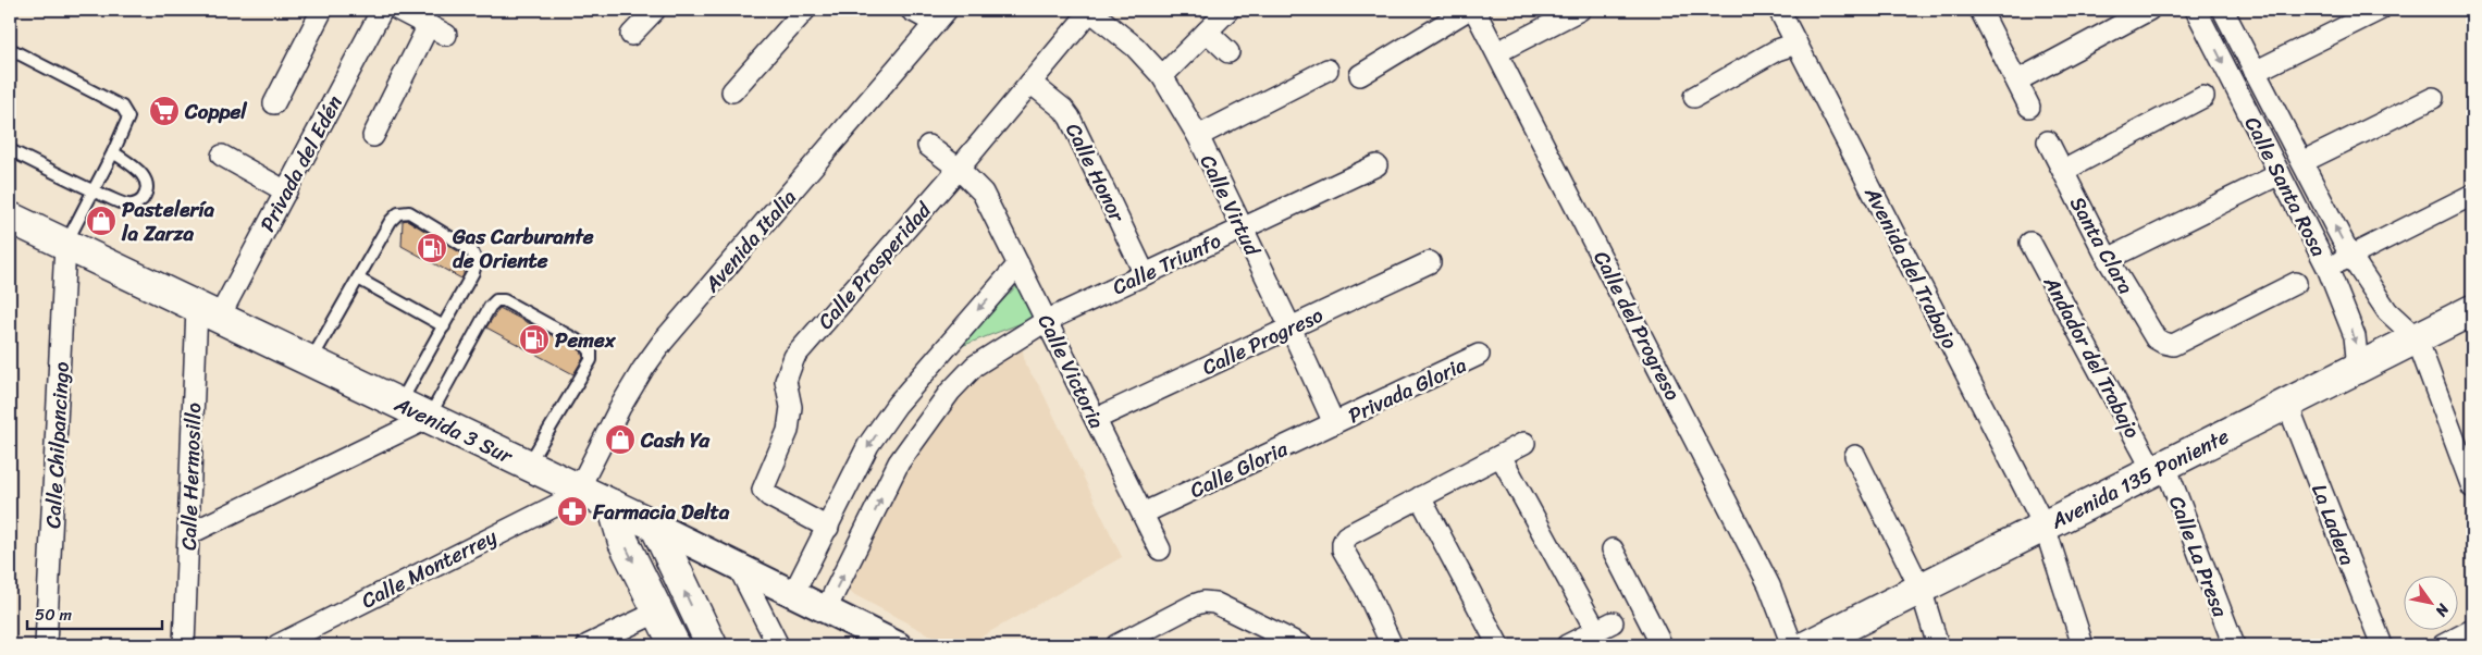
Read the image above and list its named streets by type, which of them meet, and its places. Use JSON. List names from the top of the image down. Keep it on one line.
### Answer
{"streets":{"main road":["Avenida 3 Sur","Avenida 135 Poniente"],"street":["Privada del Edén","Calle Honor","Calle Santa Rosa","Calle Virtud","Avenida Italia","Santa Clara","Calle Triunfo","Calle Prosperidad","Avenida del Trabajo","Calle del Progreso","Calle Progreso","Andador del Trabajo","Calle Victoria","Privada Gloria","Calle Chilpancingo","Calle Gloria","Calle Hermosillo","La Ladera","Calle La Presa","Calle Monterrey"]},"crossings":[["Privada del Edén","Avenida 3 Sur"],["Privada del Edén","Calle Hermosillo"],["Calle Honor","Calle Triunfo"],["Calle Honor","Calle Prosperidad"],["Calle Santa Rosa","Avenida 135 Poniente"],["Calle Virtud","Calle Triunfo"],["Calle Virtud","Calle Prosperidad"],["Calle Virtud","Calle Progreso"],["Calle Virtud","Privada Gloria"],["Calle Virtud","Calle Gloria"],["Avenida Italia","Avenida 3 Sur"],["Avenida Italia","Calle Monterrey"],["Calle Triunfo","Calle Victoria"],["Calle Triunfo","Avenida 3 Sur"],["Calle Prosperidad","Calle Victoria"],["Avenida del Trabajo","Avenida 135 Poniente"],["Calle Progreso","Calle Victoria"],["Andador del Trabajo","Avenida 135 Poniente"],["Andador del Trabajo","Calle La Presa"],["Calle Victoria","Calle Gloria"],["Privada Gloria","Calle Gloria"],["Avenida 3 Sur","Calle Chilpancingo"],["Avenida 3 Sur","Calle Hermosillo"],["Avenida 3 Sur","Calle Monterrey"],["Avenida 135 Poniente","La Ladera"],["Avenida 135 Poniente","Calle La Presa"]],"places":{"supermarket":["Coppel"],"shop":["Pastelería la Zarza","Cash Ya"],"fuel station":["Gas Carburante de Oriente","Pemex"],"pharmacy":["Farmacia Delta"]},"scale_bar":"50 m","north":"bottom right"}
